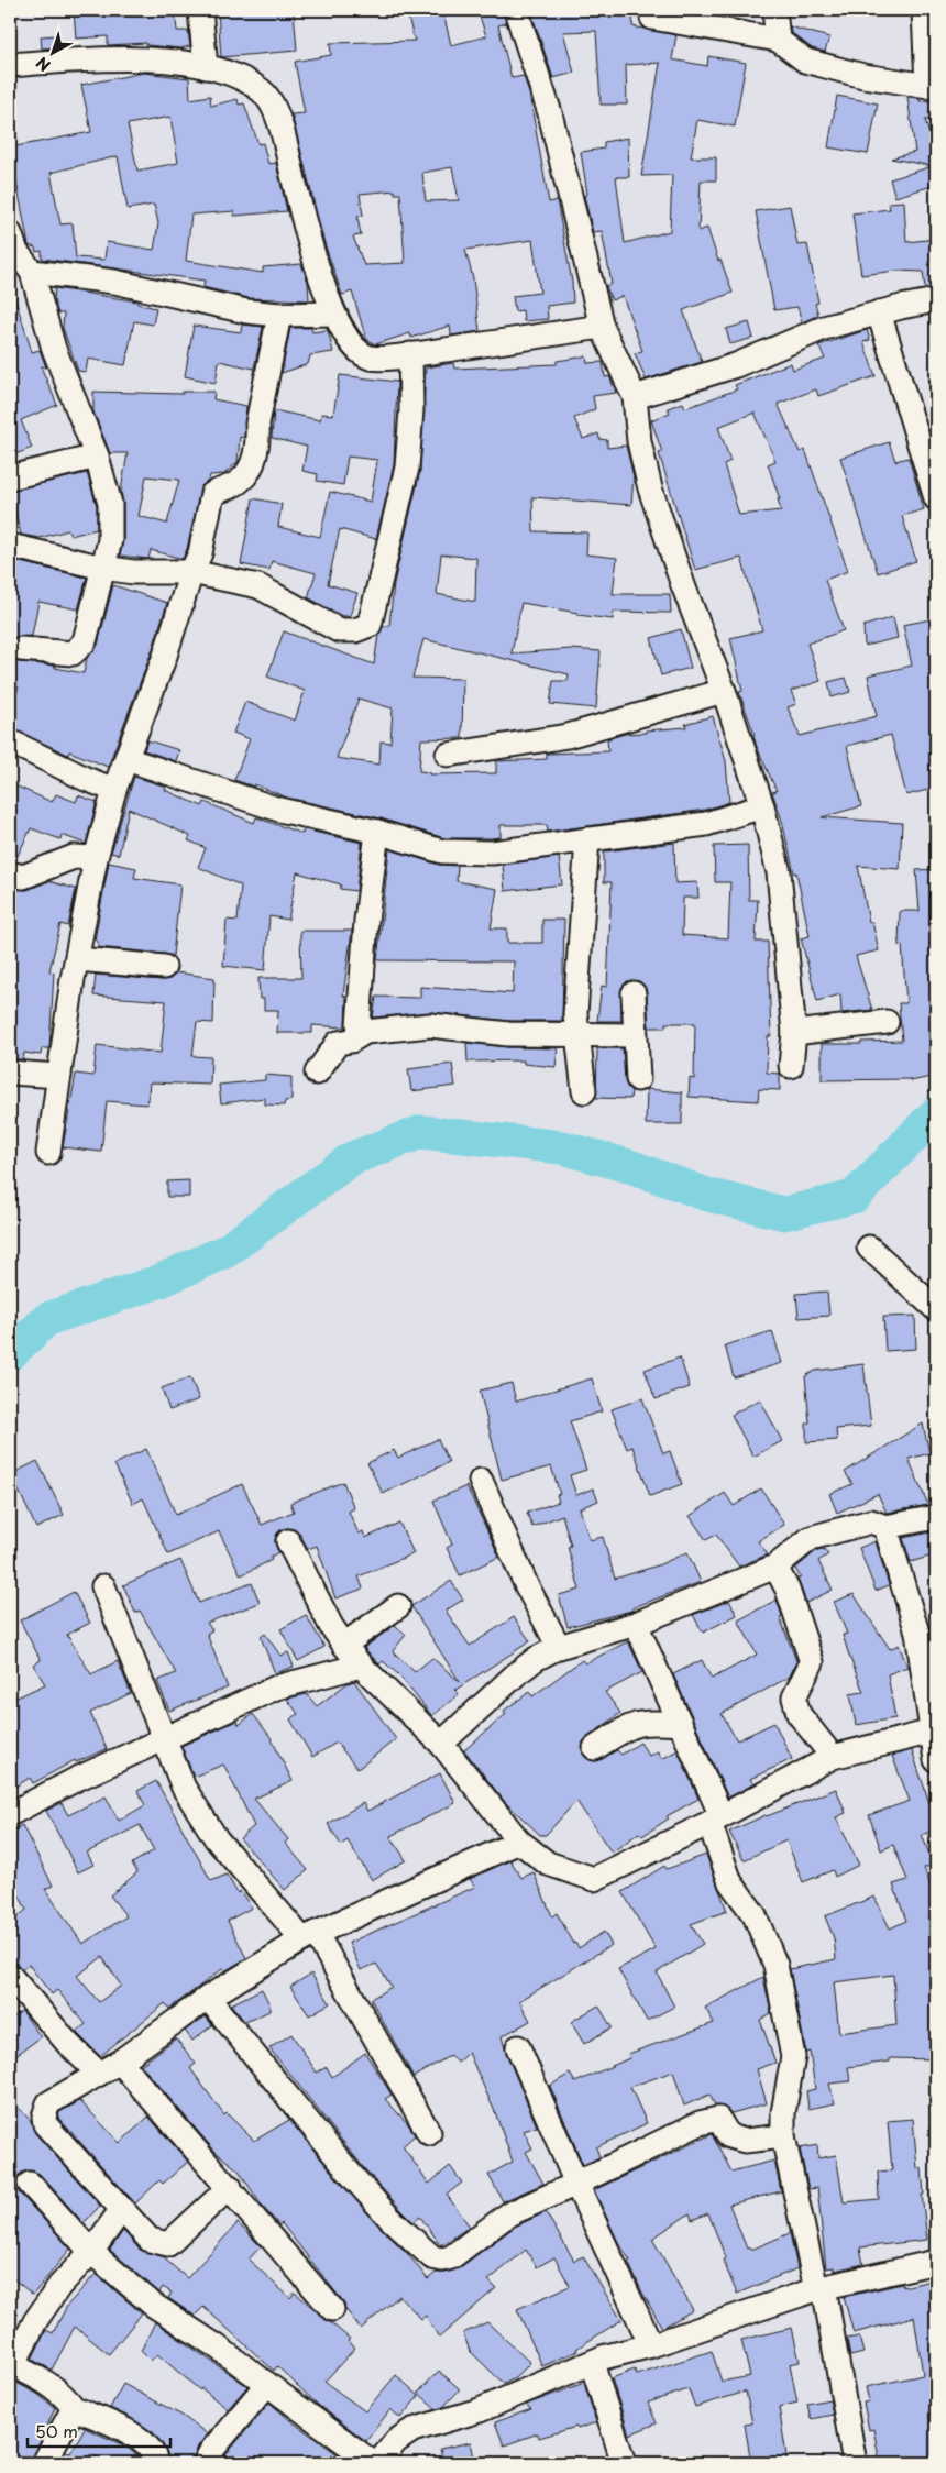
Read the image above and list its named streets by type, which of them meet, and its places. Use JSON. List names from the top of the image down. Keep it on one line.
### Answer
{"scale_bar":"50 m","north":"bottom left"}
